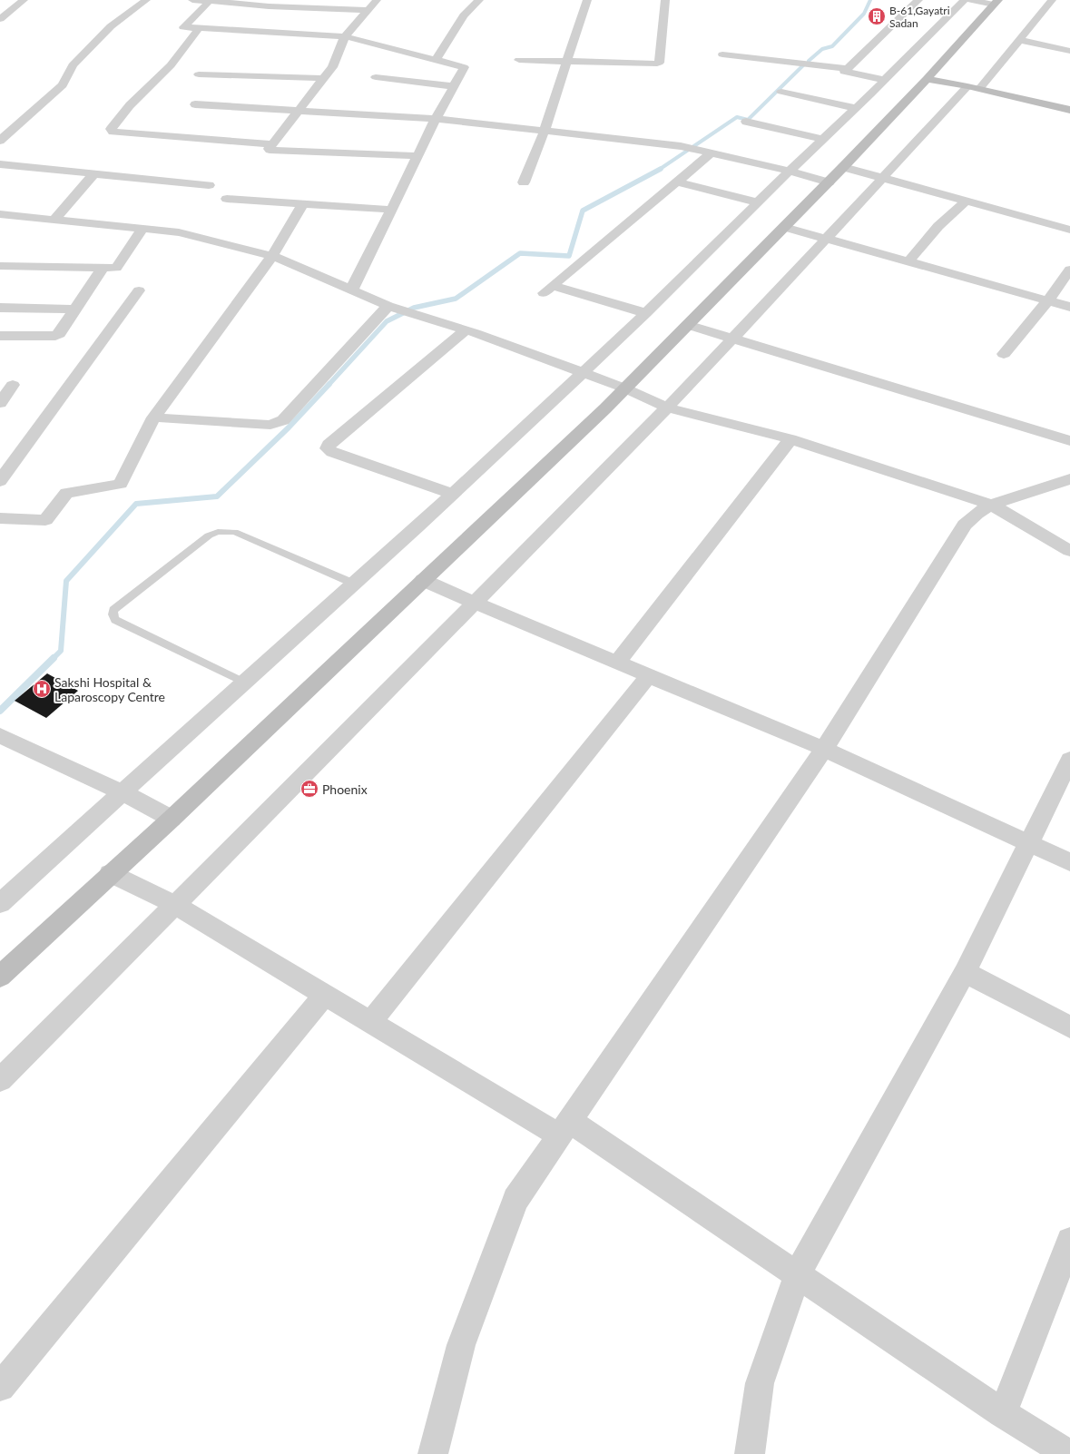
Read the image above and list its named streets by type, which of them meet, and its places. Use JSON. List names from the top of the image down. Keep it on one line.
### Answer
{"places":{"building":["B-61,Gayatri Sadan"],"hospital":["Sakshi Hospital & Laparoscopy Centre"],"office":["Phoenix"]}}
